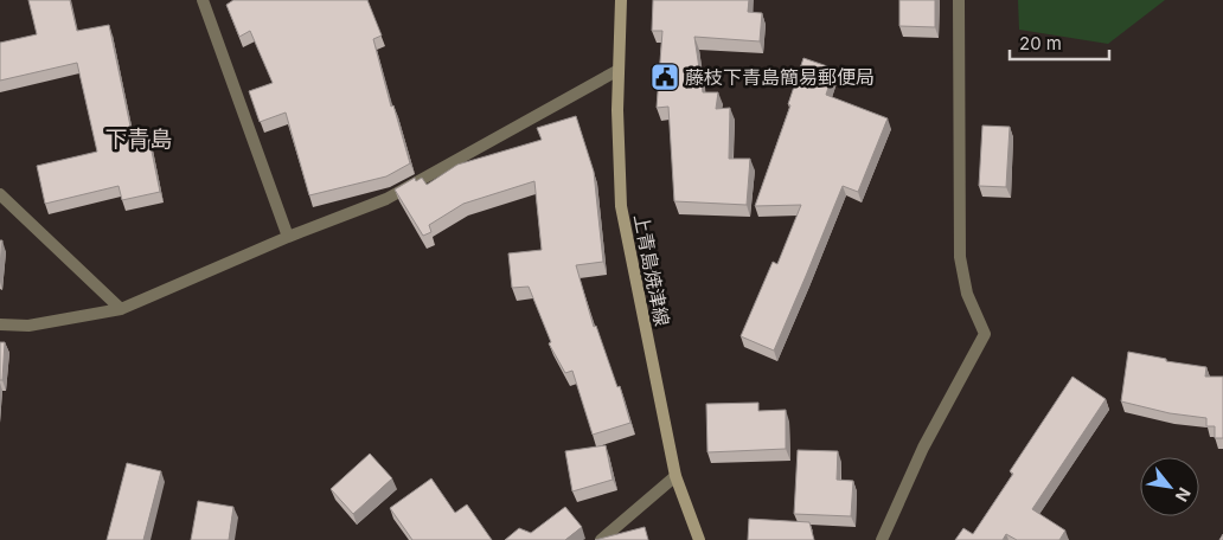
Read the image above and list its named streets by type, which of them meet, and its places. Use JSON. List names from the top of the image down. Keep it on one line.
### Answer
{"streets":{"main road":["上青島焼津線"]},"districts":["下青島"],"places":{"public building":["藤枝下青島簡易郵便局"]},"scale_bar":"20 m","north":"bottom right"}
